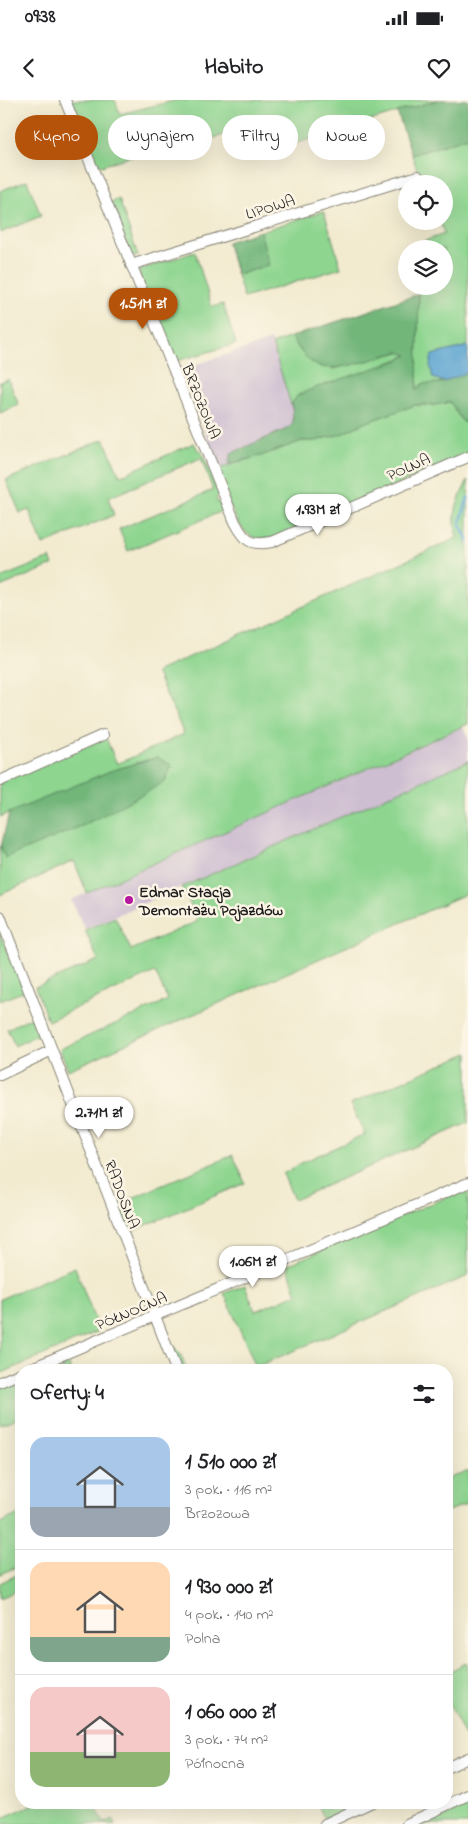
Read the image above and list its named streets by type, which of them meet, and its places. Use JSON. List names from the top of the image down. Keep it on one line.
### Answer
{"streets":{"street":["LIPOWA","BRZOZOWA","POLNA","RADOSNA","PÓŁNOCNA"]},"crossings":[["LIPOWA","BRZOZOWA"],["BRZOZOWA","POLNA"],["RADOSNA","PÓŁNOCNA"]],"places":["Edmar Stacja Demontażu Pojazdów"],"page":{"status":"09:38","header":"Habito","chip":["Kupno","Wynajem","Filtry","Nowe"],"price":["1.51M zł","1.93M zł","2.71M zł","1.06M zł"],"heading":"Oferty: 4","list":[{"name":"1 510 000 zł","note":"3 pok. · 116 m² · Brzozowa"},{"name":"1 930 000 zł","note":"4 pok. · 140 m² · Polna"},{"name":"1 060 000 zł","note":"3 pok. · 74 m² · Północna"}]}}
